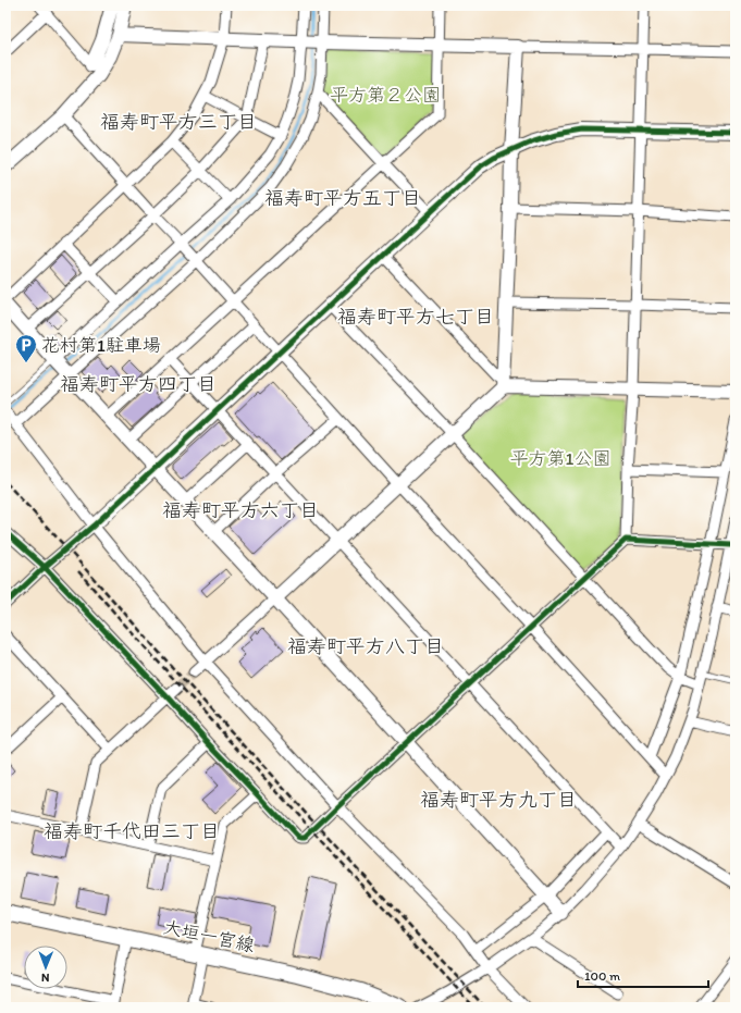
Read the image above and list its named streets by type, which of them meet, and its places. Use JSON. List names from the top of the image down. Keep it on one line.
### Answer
{"streets":{"main road":["大垣一宮線"]},"districts":["福寿町平方三丁目","福寿町平方五丁目","福寿町平方七丁目","福寿町平方四丁目","福寿町平方六丁目","福寿町平方八丁目","福寿町平方九丁目","福寿町千代田三丁目"],"parks":["平方第２公園","平方第1公園"],"places":{"parking":["花村第1駐車場"]},"scale_bar":"100 m","north":"bottom"}
